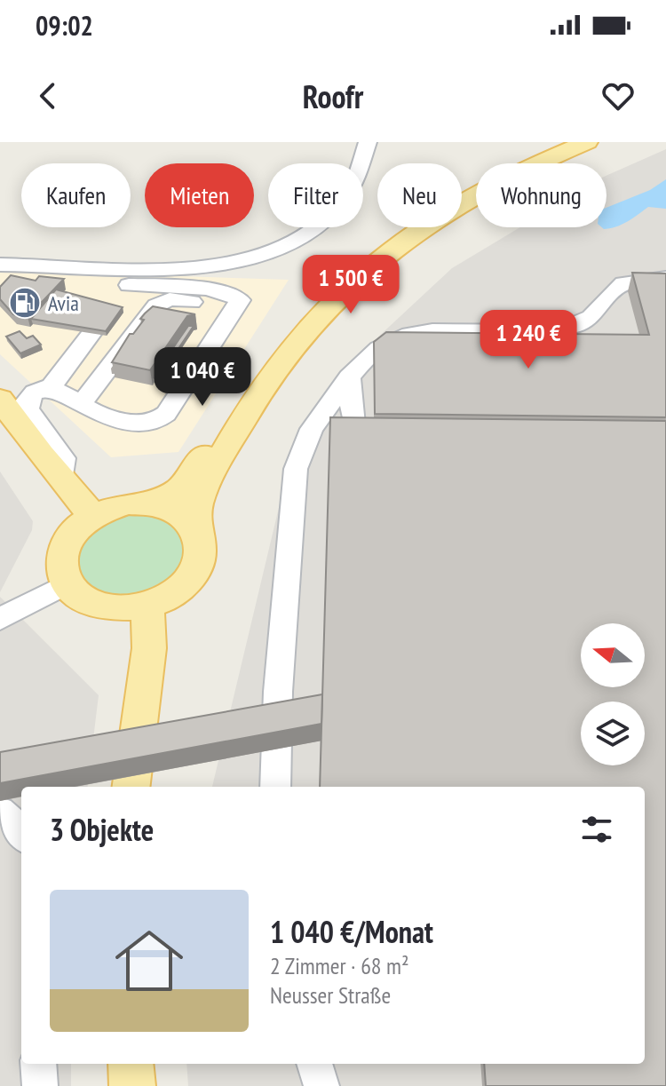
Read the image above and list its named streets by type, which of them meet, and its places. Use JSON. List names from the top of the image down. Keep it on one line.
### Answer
{"places":{"fuel station":["Avia"]},"north":"left","page":{"status":"09:02","header":"Roofr","chip":["Kaufen","Mieten","Filter","Neu","Wohnung"],"price":["1 500 €","1 240 €","1 040 €"],"heading":"3 Objekte","list":[{"name":"1 040 €/Monat","note":"2 Zimmer · 68 m² · Neusser Straße"}]}}
